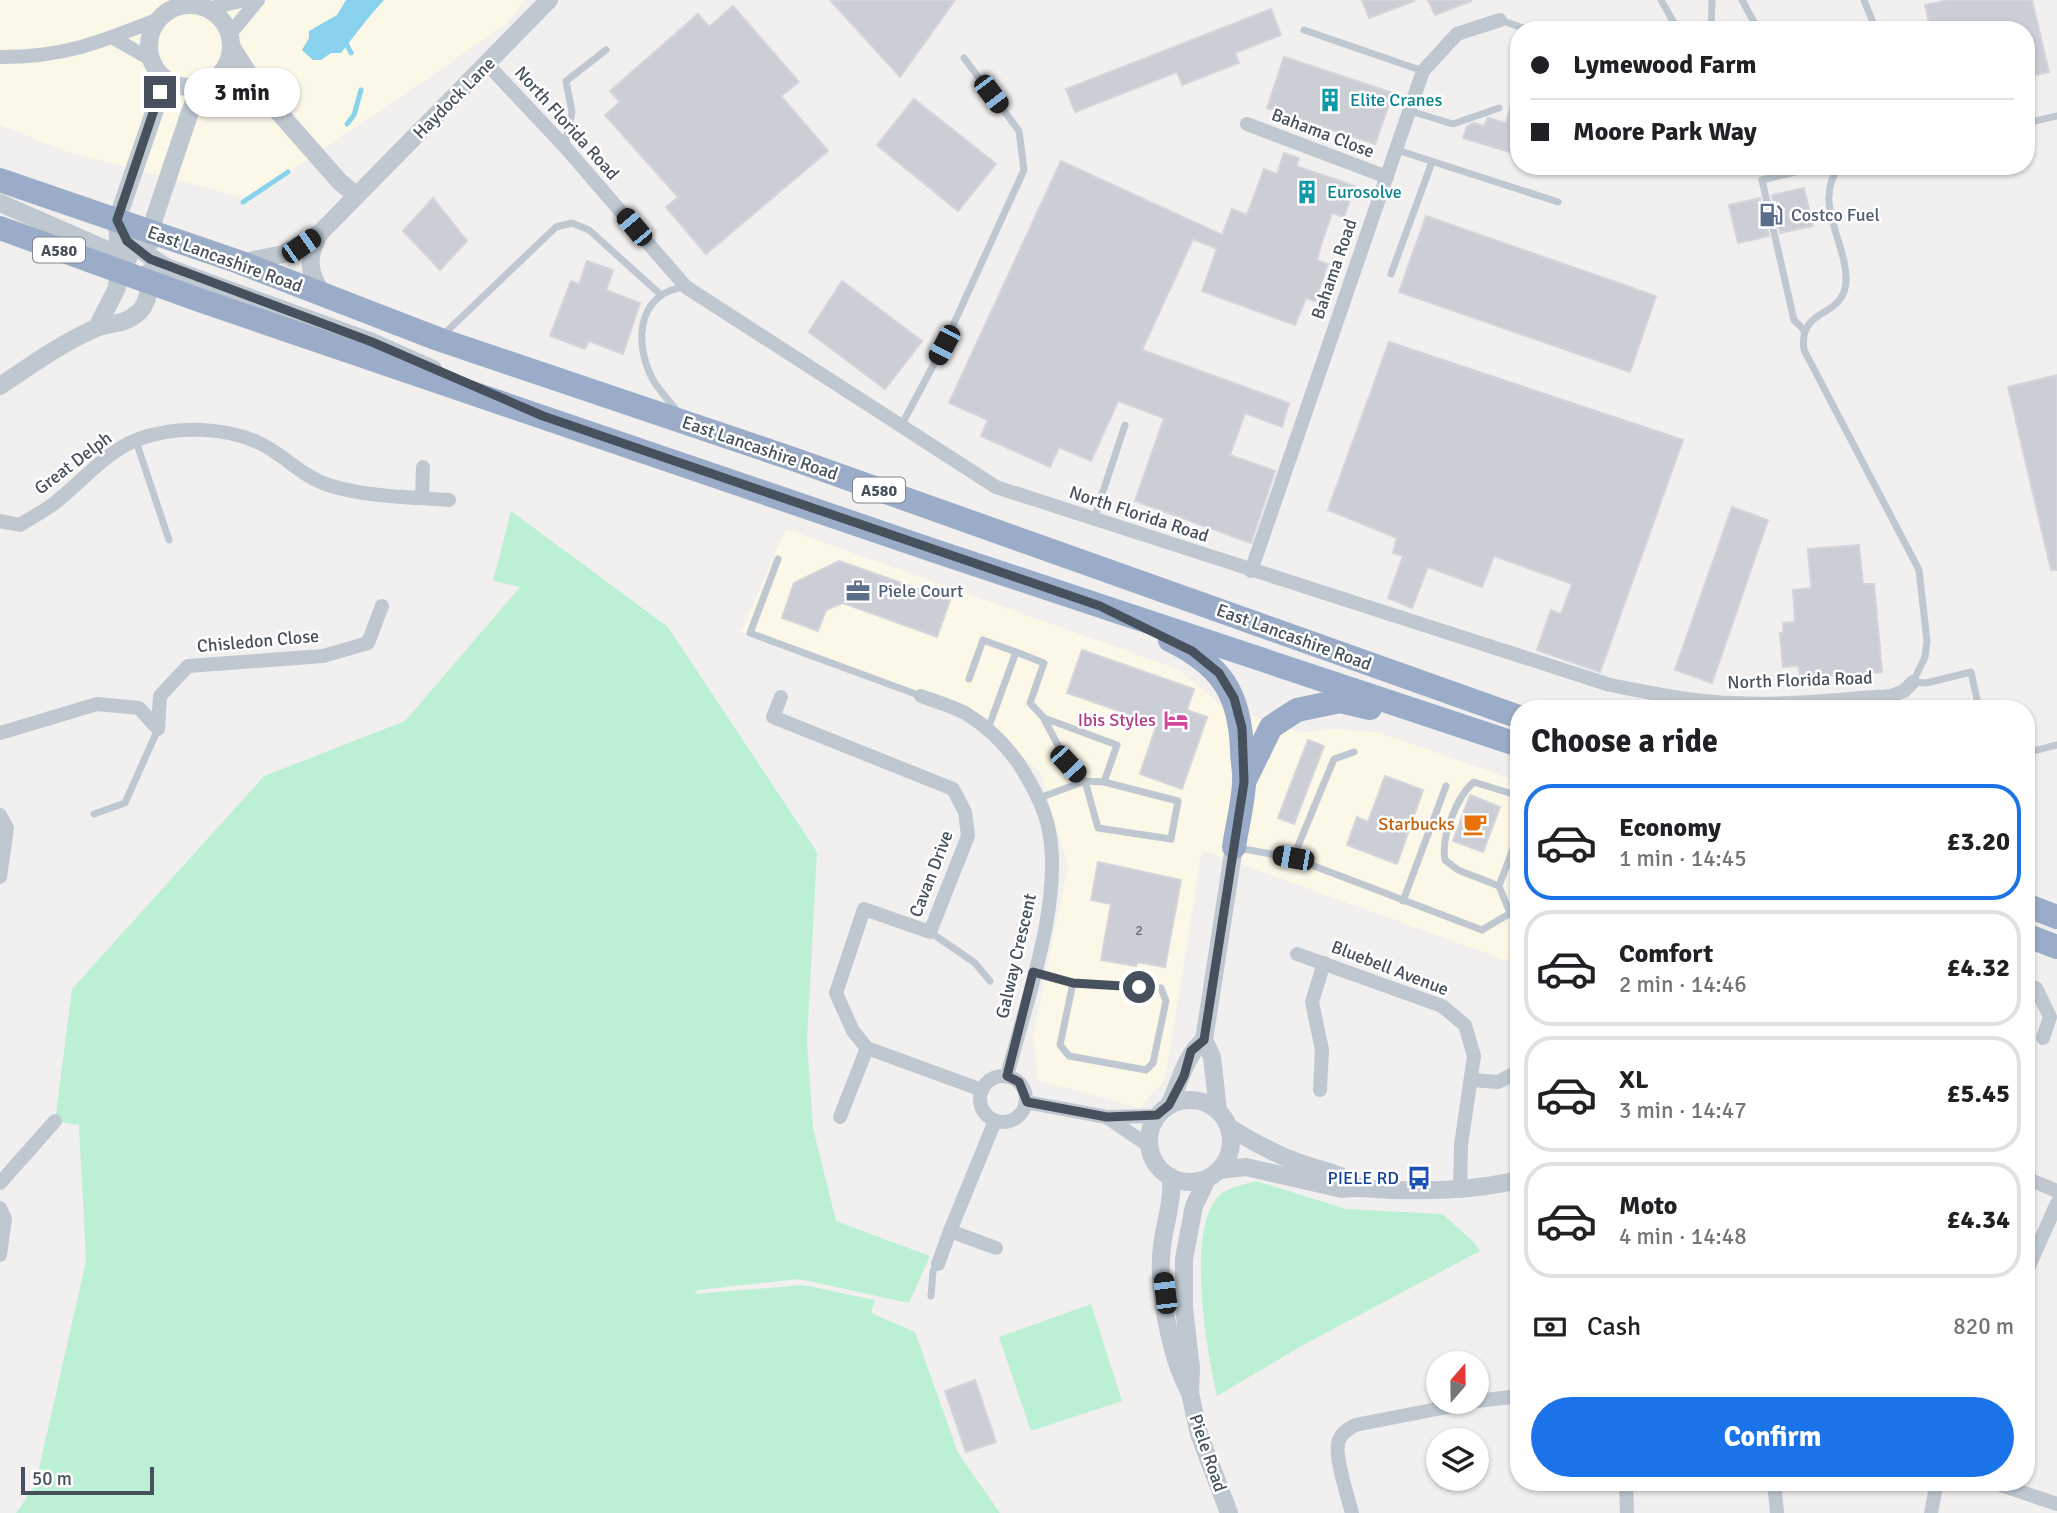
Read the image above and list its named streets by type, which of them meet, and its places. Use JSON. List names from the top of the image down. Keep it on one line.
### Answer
{"streets":{"highway":["A580","East Lancashire Road"],"street":["Haydock Lane","North Florida Road","Bahama Close","Bahama Road","Great Delph","Chisledon Close","Cavan Drive","Galway Crescent","Bluebell Avenue","Piele Road"]},"crossings":[["Haydock Lane","North Florida Road"],["Haydock Lane","East Lancashire Road"],["North Florida Road","Bahama Road"],["Bahama Close","Bahama Road"]],"places":{"building":["Elite Cranes","Eurosolve"],"fuel station":["Costco Fuel"],"office":["Piele Court"],"hotel":["Ibis Styles"],"cafe":["Starbucks"],"bus stop":["PIELE RD"]},"house_numbers":["2"],"scale_bar":"50 m","north":"top","page":{"banner":["Lymewood Farm","Moore Park Way"],"bubble":"3 min","heading":"Choose a ride","list":[{"name":"Economy","note":"1 min · 14:45","value":"£3.20"},{"name":"Comfort","note":"2 min · 14:46","value":"£4.32"},{"name":"XL","note":"3 min · 14:47","value":"£5.45"},{"name":"Moto","note":"4 min · 14:48","value":"£4.34"}],"pay":["Cash","820 m"],"buttons":"Confirm","scale":"50 m"}}
